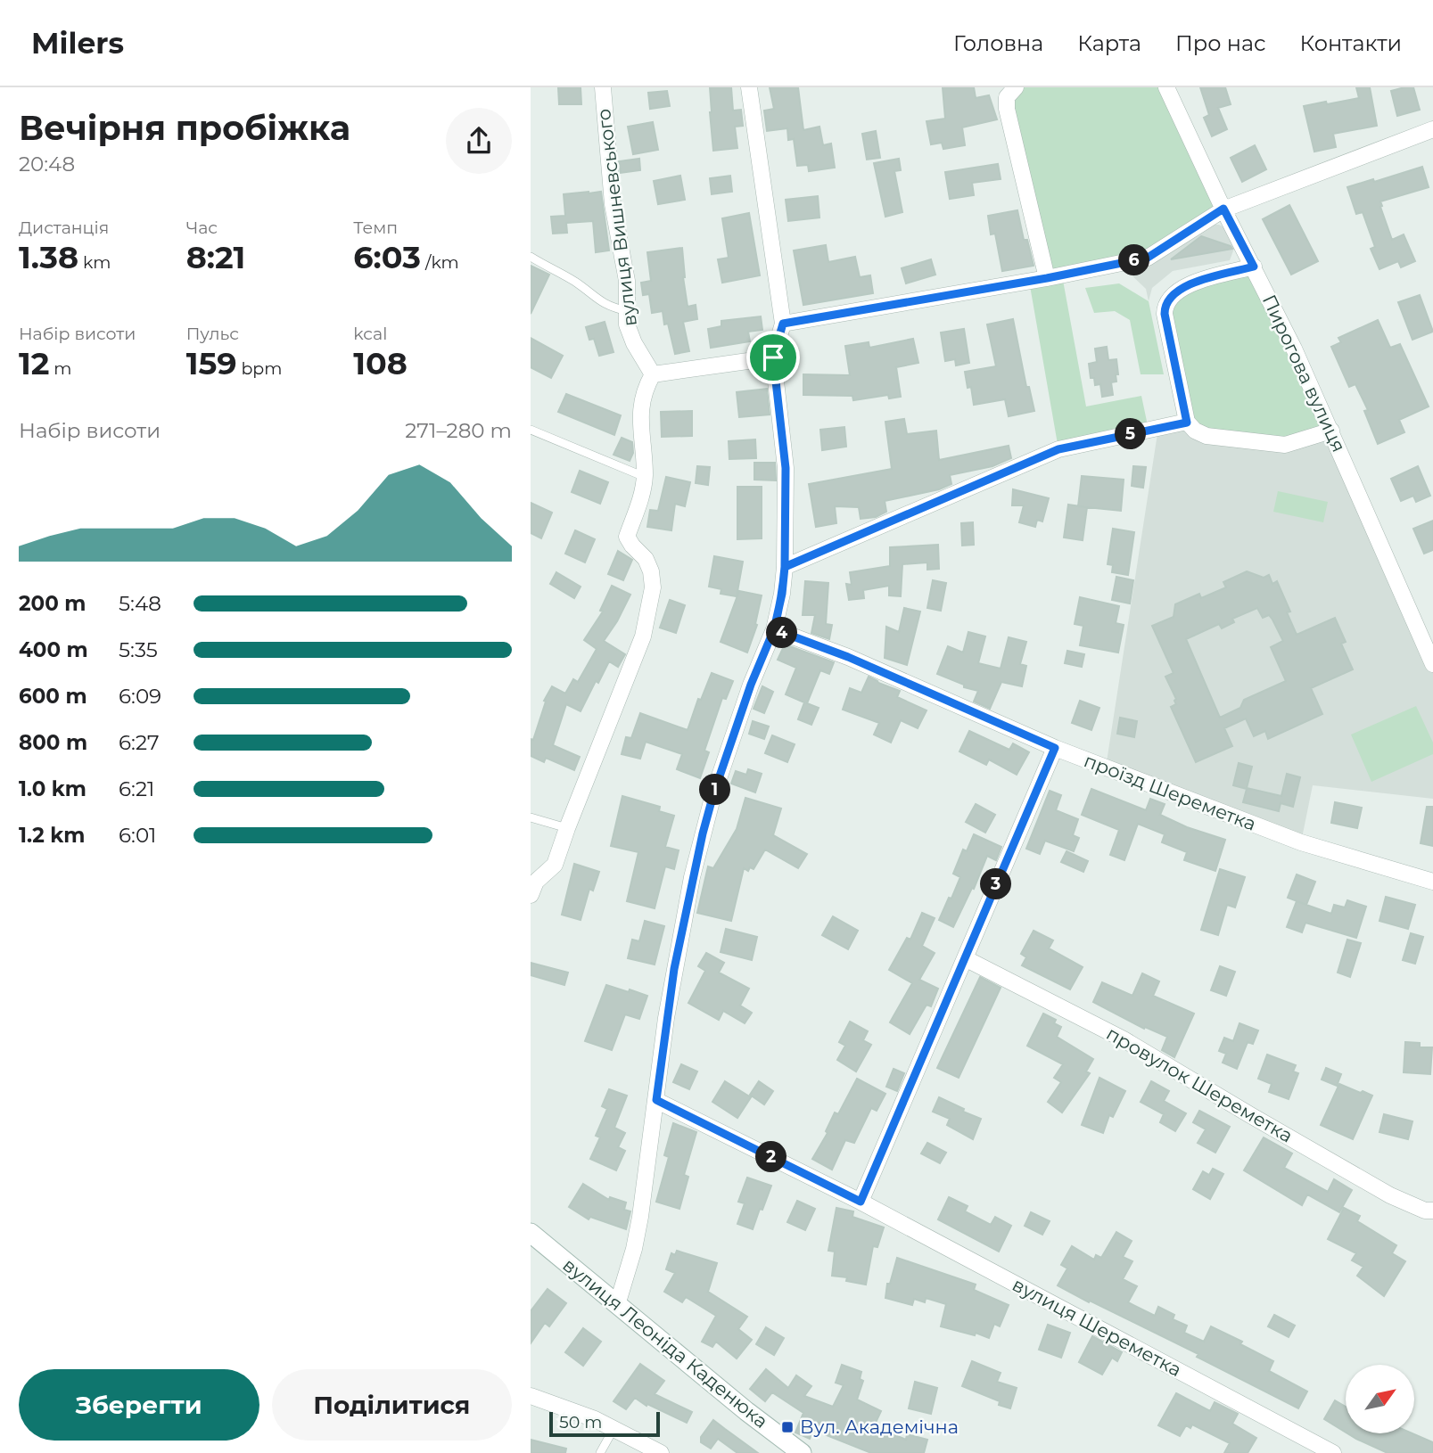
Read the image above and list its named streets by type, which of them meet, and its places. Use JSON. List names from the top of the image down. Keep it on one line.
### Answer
{"streets":{"street":["вулиця Вишневського","Пирогова вулиця","проїзд Шереметка","провулок Шереметка","вулиця Шереметка","вулиця Леоніда Каденюка"]},"places":{"transit":["Вул. Академічна"]},"scale_bar":"50 m","north":"top right","page":{"header":"Milers","nav":["Головна","Карта","Про нас","Контакти"],"heading":["Вечірня пробіжка","20:48"],"stats":[["Дистанція","1.38 km"],["Час","8:21"],["Темп","6:03 /km"],["Набір висоти","12 m"],["Пульс","159 bpm"],["kcal","108"]],"pins":["6","5","4","1","3","2"],"chart":["Набір висоти","271–280 m"],"list":[{"name":"200 m","note":"5:48"},{"name":"400 m","note":"5:35"},{"name":"600 m","note":"6:09"},{"name":"800 m","note":"6:27"},{"name":"1.0 km","note":"6:21"},{"name":"1.2 km","note":"6:01"}],"buttons":["Зберегти","Поділитися"],"scale":"50 m"}}
